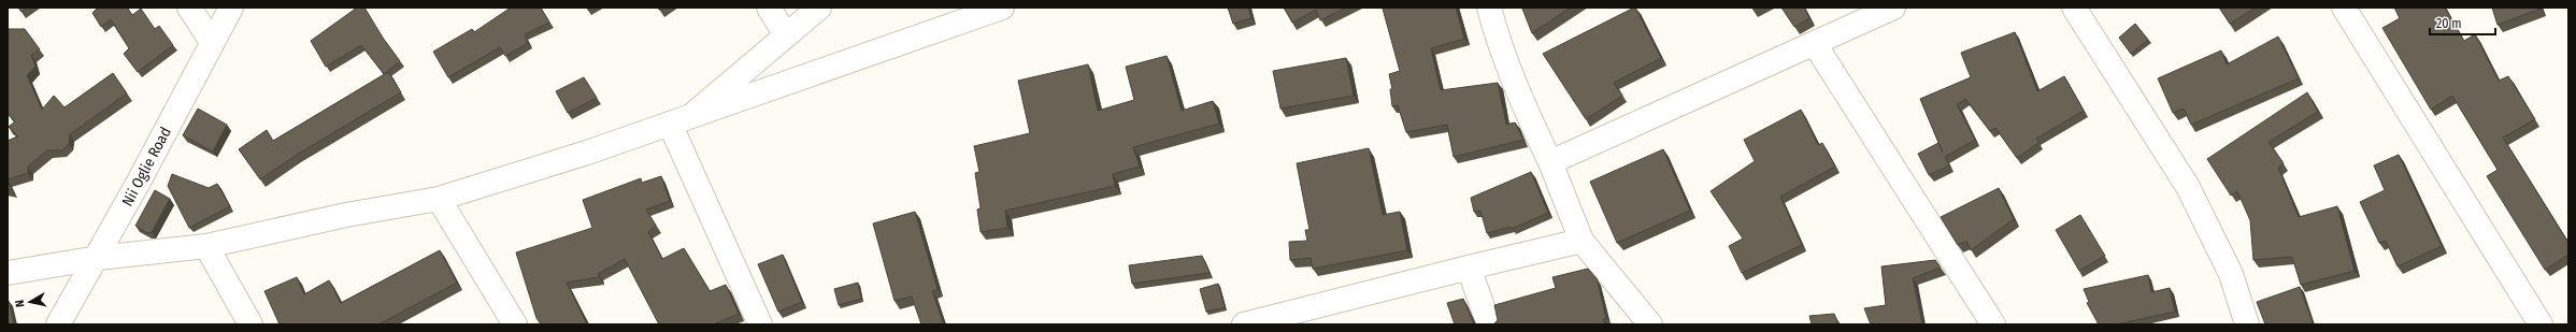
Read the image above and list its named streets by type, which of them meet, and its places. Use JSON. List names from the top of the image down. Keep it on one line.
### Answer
{"streets":{"street":["Nii Oglie Road"]},"scale_bar":"20 m","north":"left"}
